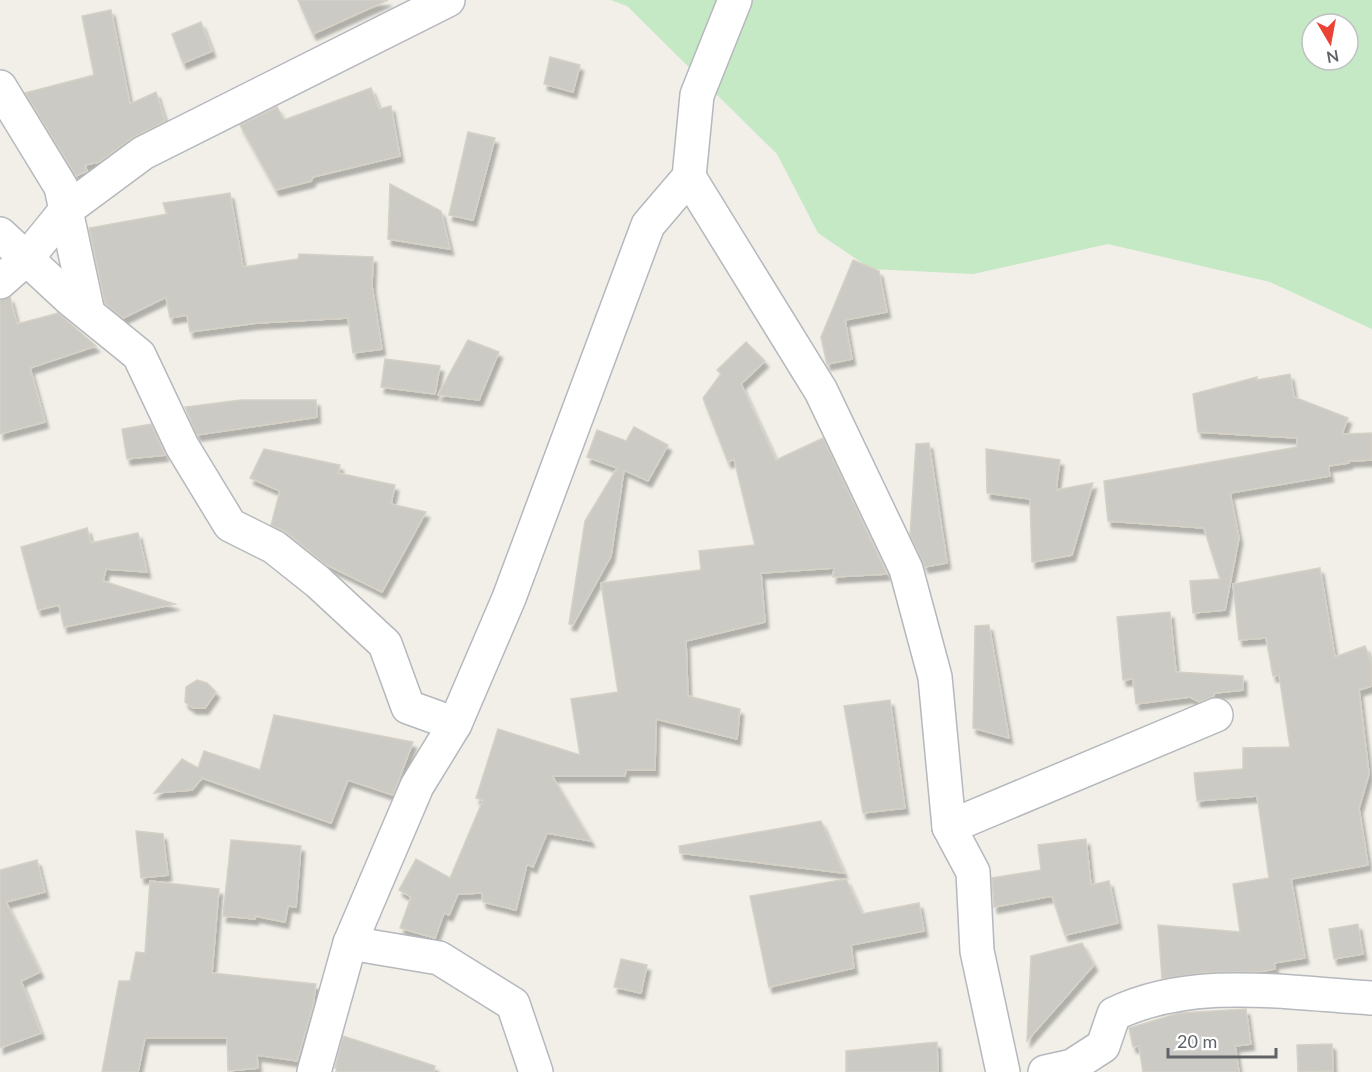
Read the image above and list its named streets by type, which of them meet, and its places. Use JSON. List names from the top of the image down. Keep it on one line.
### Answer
{"scale_bar":"20 m","north":"bottom"}
